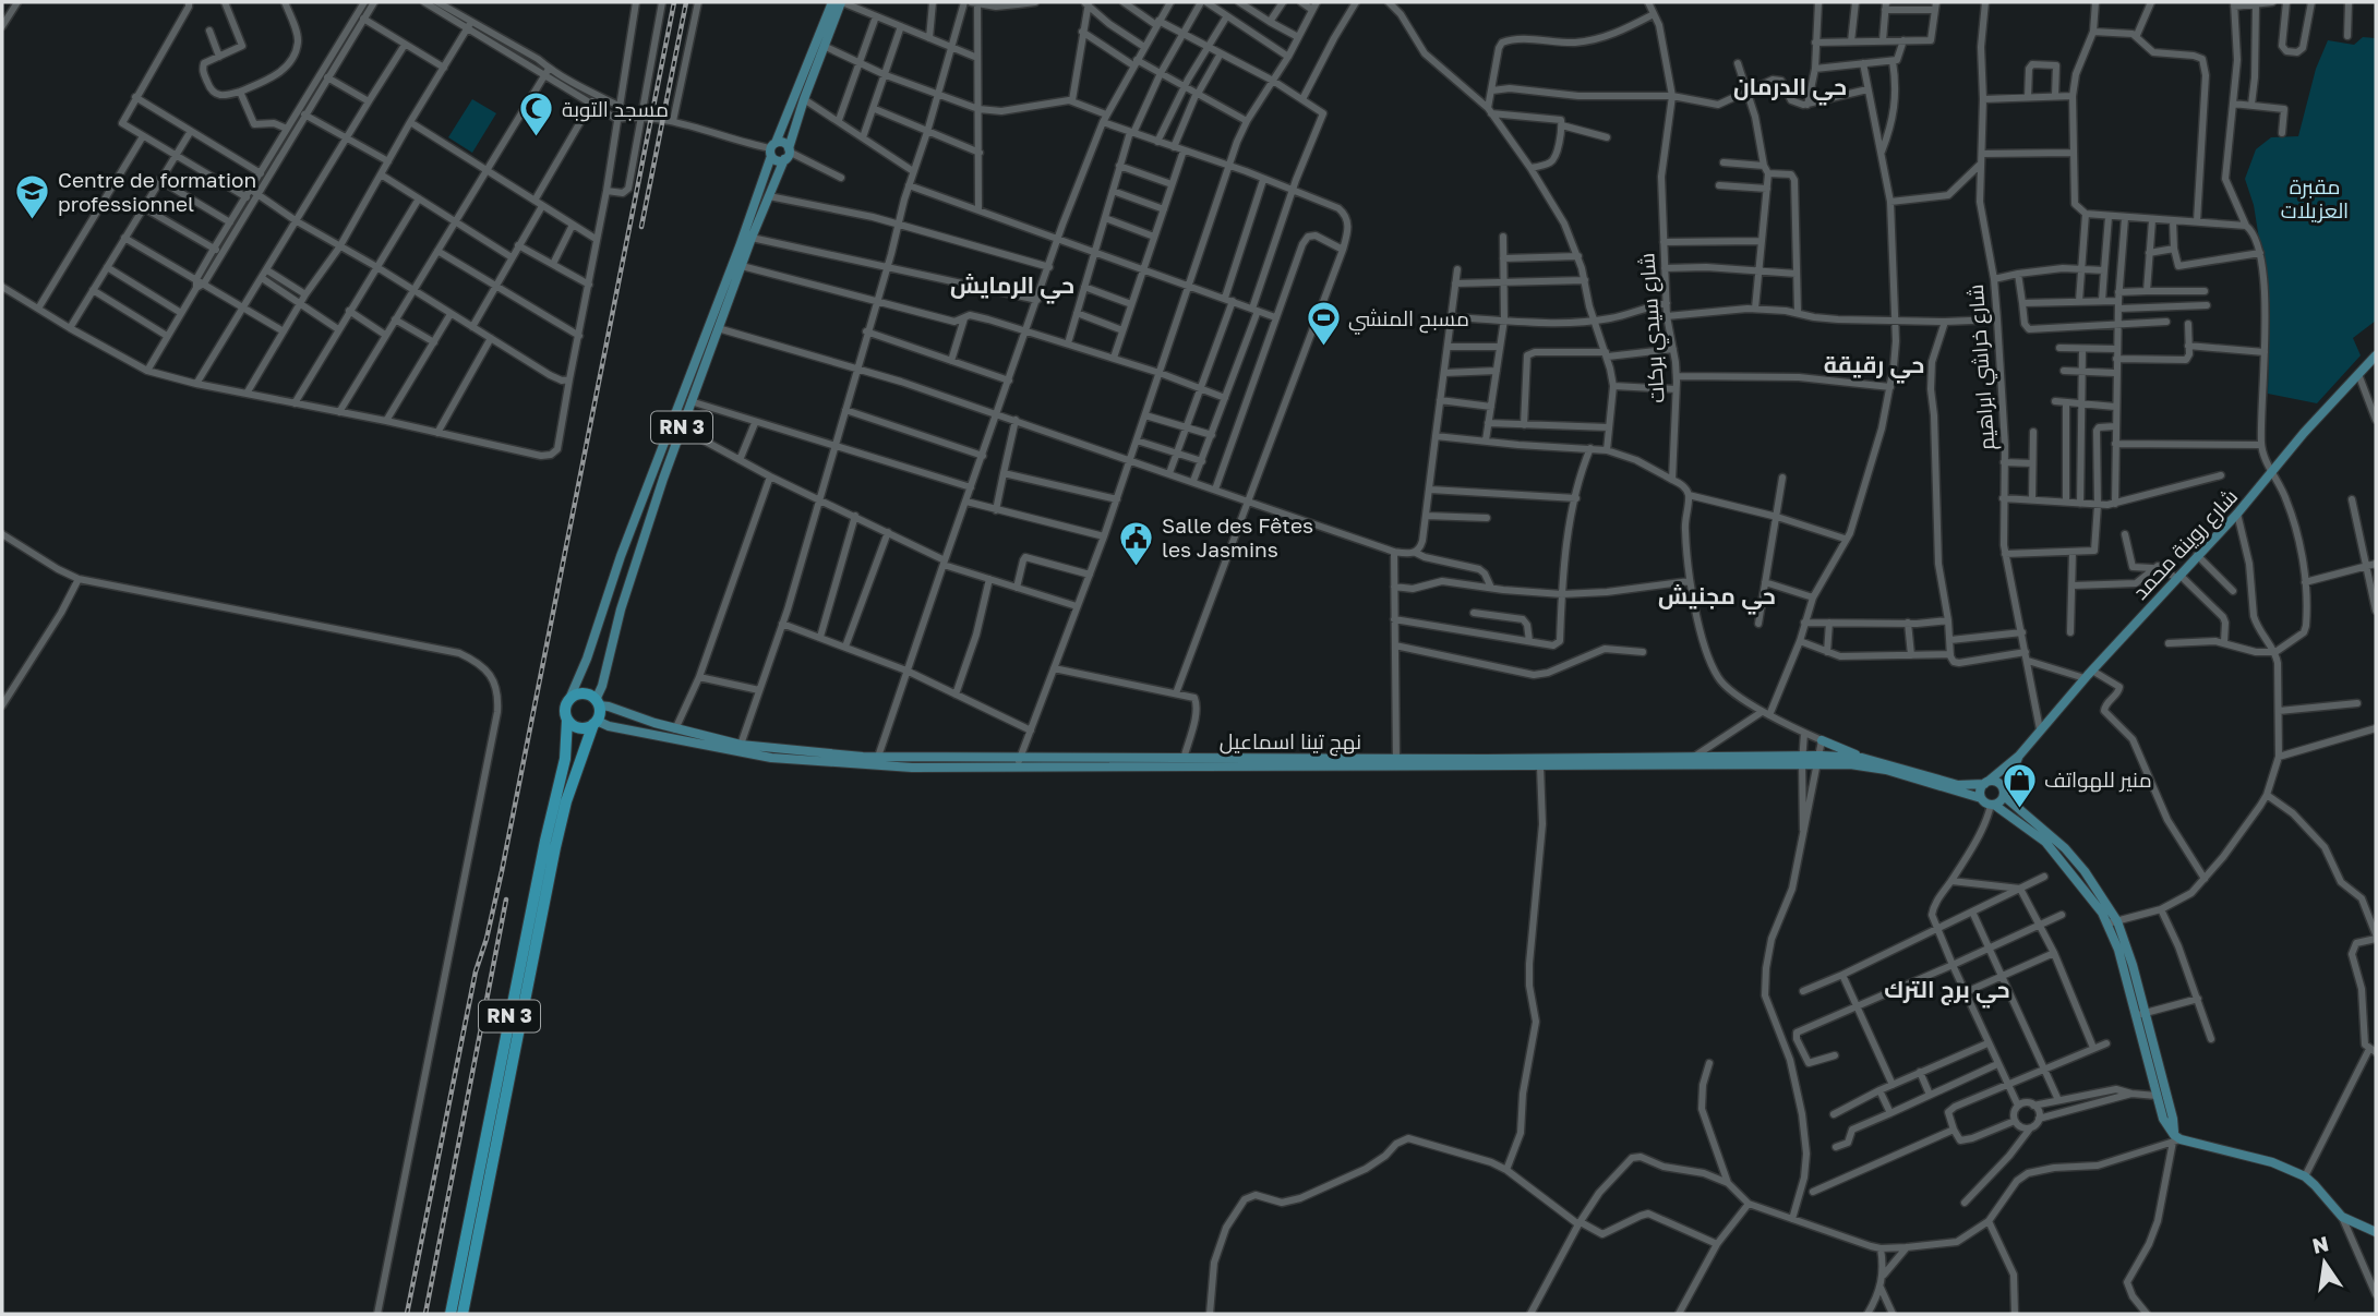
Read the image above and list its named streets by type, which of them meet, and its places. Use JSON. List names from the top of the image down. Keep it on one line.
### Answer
{"streets":{"highway":["RN 3"],"main road":["شارع روينة محمد","نهج تينا اسماعيل"],"street":["شارع سيدي بركات","شارع خراشي ابراهيم"]},"crossings":[["شارع خراشي ابراهيم","شارع روينة محمد"],["RN 3","نهج تينا اسماعيل"]],"districts":["حي الدرمان","حي الرمايش","حي رقيقة","حي مجنيش","حي برج الترك"],"parks":["مقبرة العزيلات"],"places":{"mosque":["مسجد التوبة"],"school or university":["Centre de formation professionnel"],"sports":["مسبح المنشي"],"public building":["Salle des Fêtes les Jasmins"],"shop":["منير للهواتف"]},"north":"top"}
